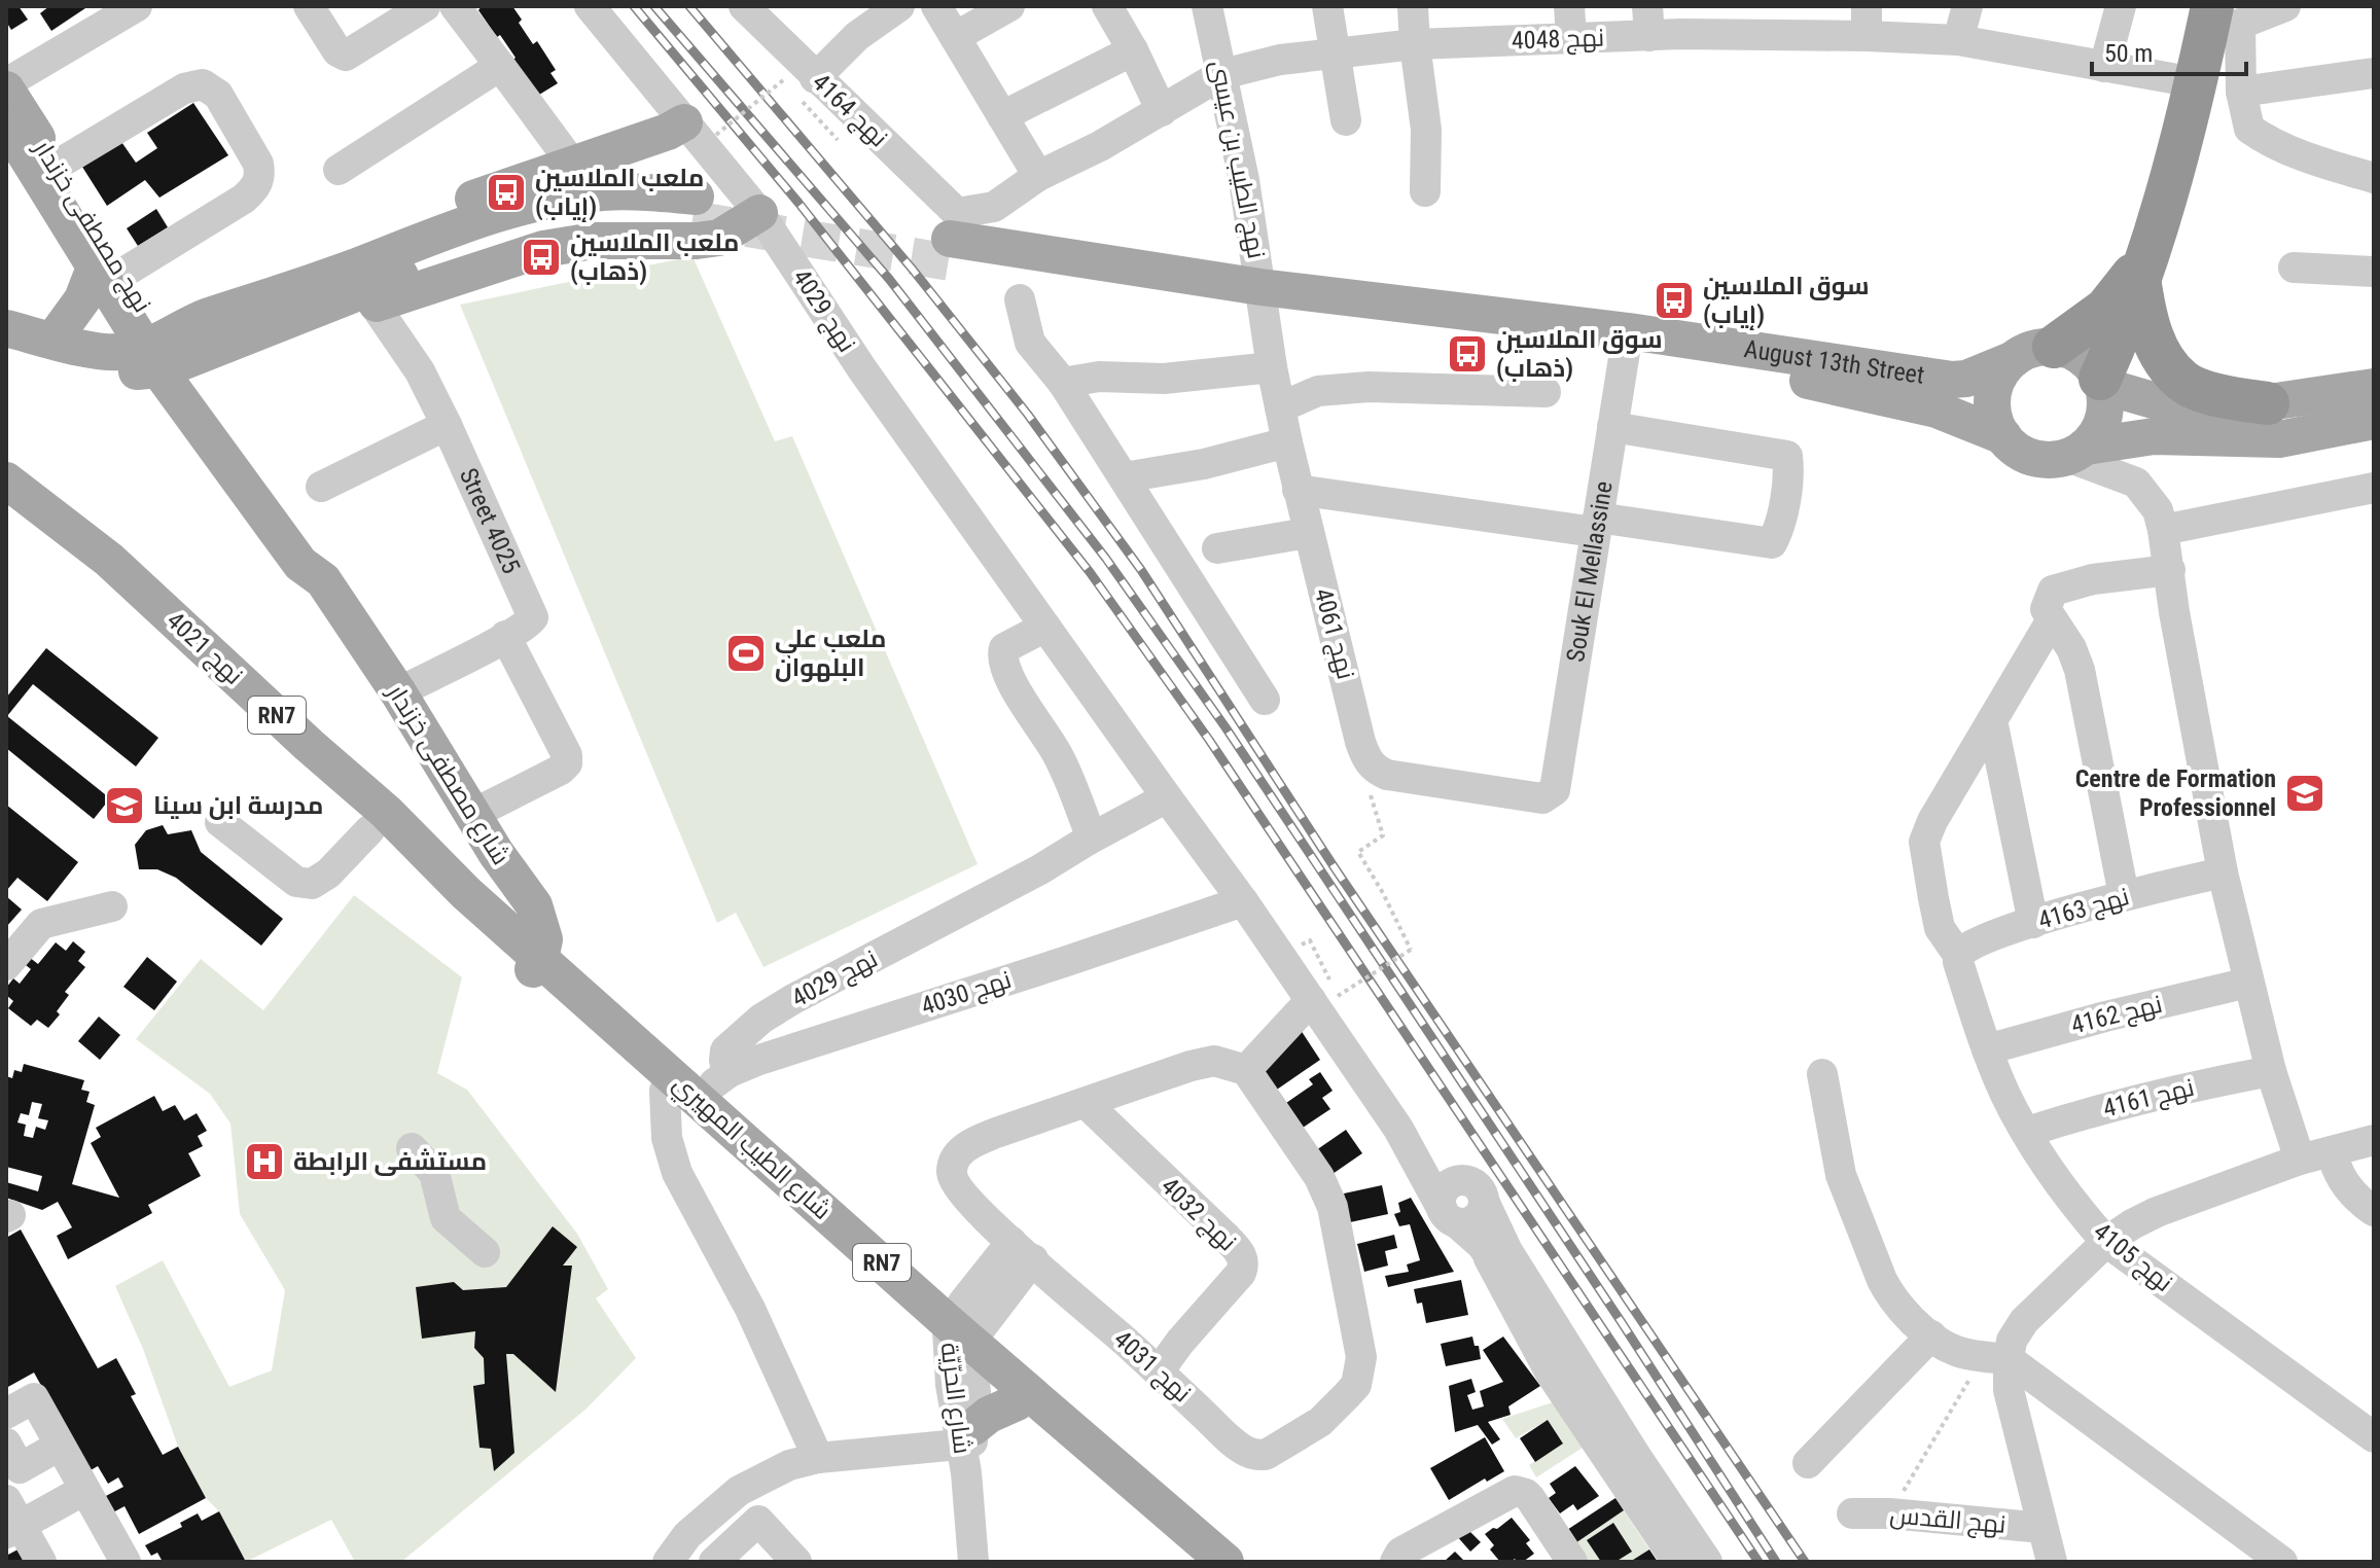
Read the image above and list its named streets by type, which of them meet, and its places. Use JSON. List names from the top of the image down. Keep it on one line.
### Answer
{"streets":{"main road":["نهج مصطفى خزندار","August 13th Street","نهج 4021","RN7","شارع مصطفى خزندار","شارع الطيب المهيري"],"street":["نهج 4048","نهج 4164","نهج الطيب بن عيسى","نهج 4029","Street 4025","Souk El Mellassine","نهج 4061","نهج 4163","نهج 4030","نهج 4162","نهج 4161","نهج 4032","نهج 4105","نهج 4031","شارع الحرّيّة","نهج القدس"]},"crossings":[["نهج 4048","نهج 4164"],["نهج 4048","نهج الطيب بن عيسى"],["نهج الطيب بن عيسى","August 13th Street"],["نهج الطيب بن عيسى","نهج 4061"],["نهج مصطفى خزندار","شارع مصطفى خزندار"],["نهج 4029","نهج 4030"],["August 13th Street","Souk El Mellassine"],["August 13th Street","نهج 4061"],["Street 4025","شارع مصطفى خزندار"],["Souk El Mellassine","نهج 4061"],["نهج 4021","شارع مصطفى خزندار"],["نهج 4021","شارع الطيب المهيري"],["شارع مصطفى خزندار","شارع الطيب المهيري"],["نهج 4163","نهج 4105"],["نهج 4030","شارع الطيب المهيري"],["نهج 4162","نهج 4105"],["نهج 4161","نهج 4105"],["شارع الطيب المهيري","شارع الحرّيّة"],["نهج 4032","نهج 4031"]],"places":{"bus stop":["ملعب الملاسين (إياب)","ملعب الملاسين (ذهاب)","سوق الملاسين (إياب)","سوق الملاسين (ذهاب)"],"sports":["ملعب علي البلهوان"],"school or university":["Centre de Formation Professionnel","مدرسة ابن سينا"],"hospital":["مستشفى الرابطة"]},"scale_bar":"50 m"}
